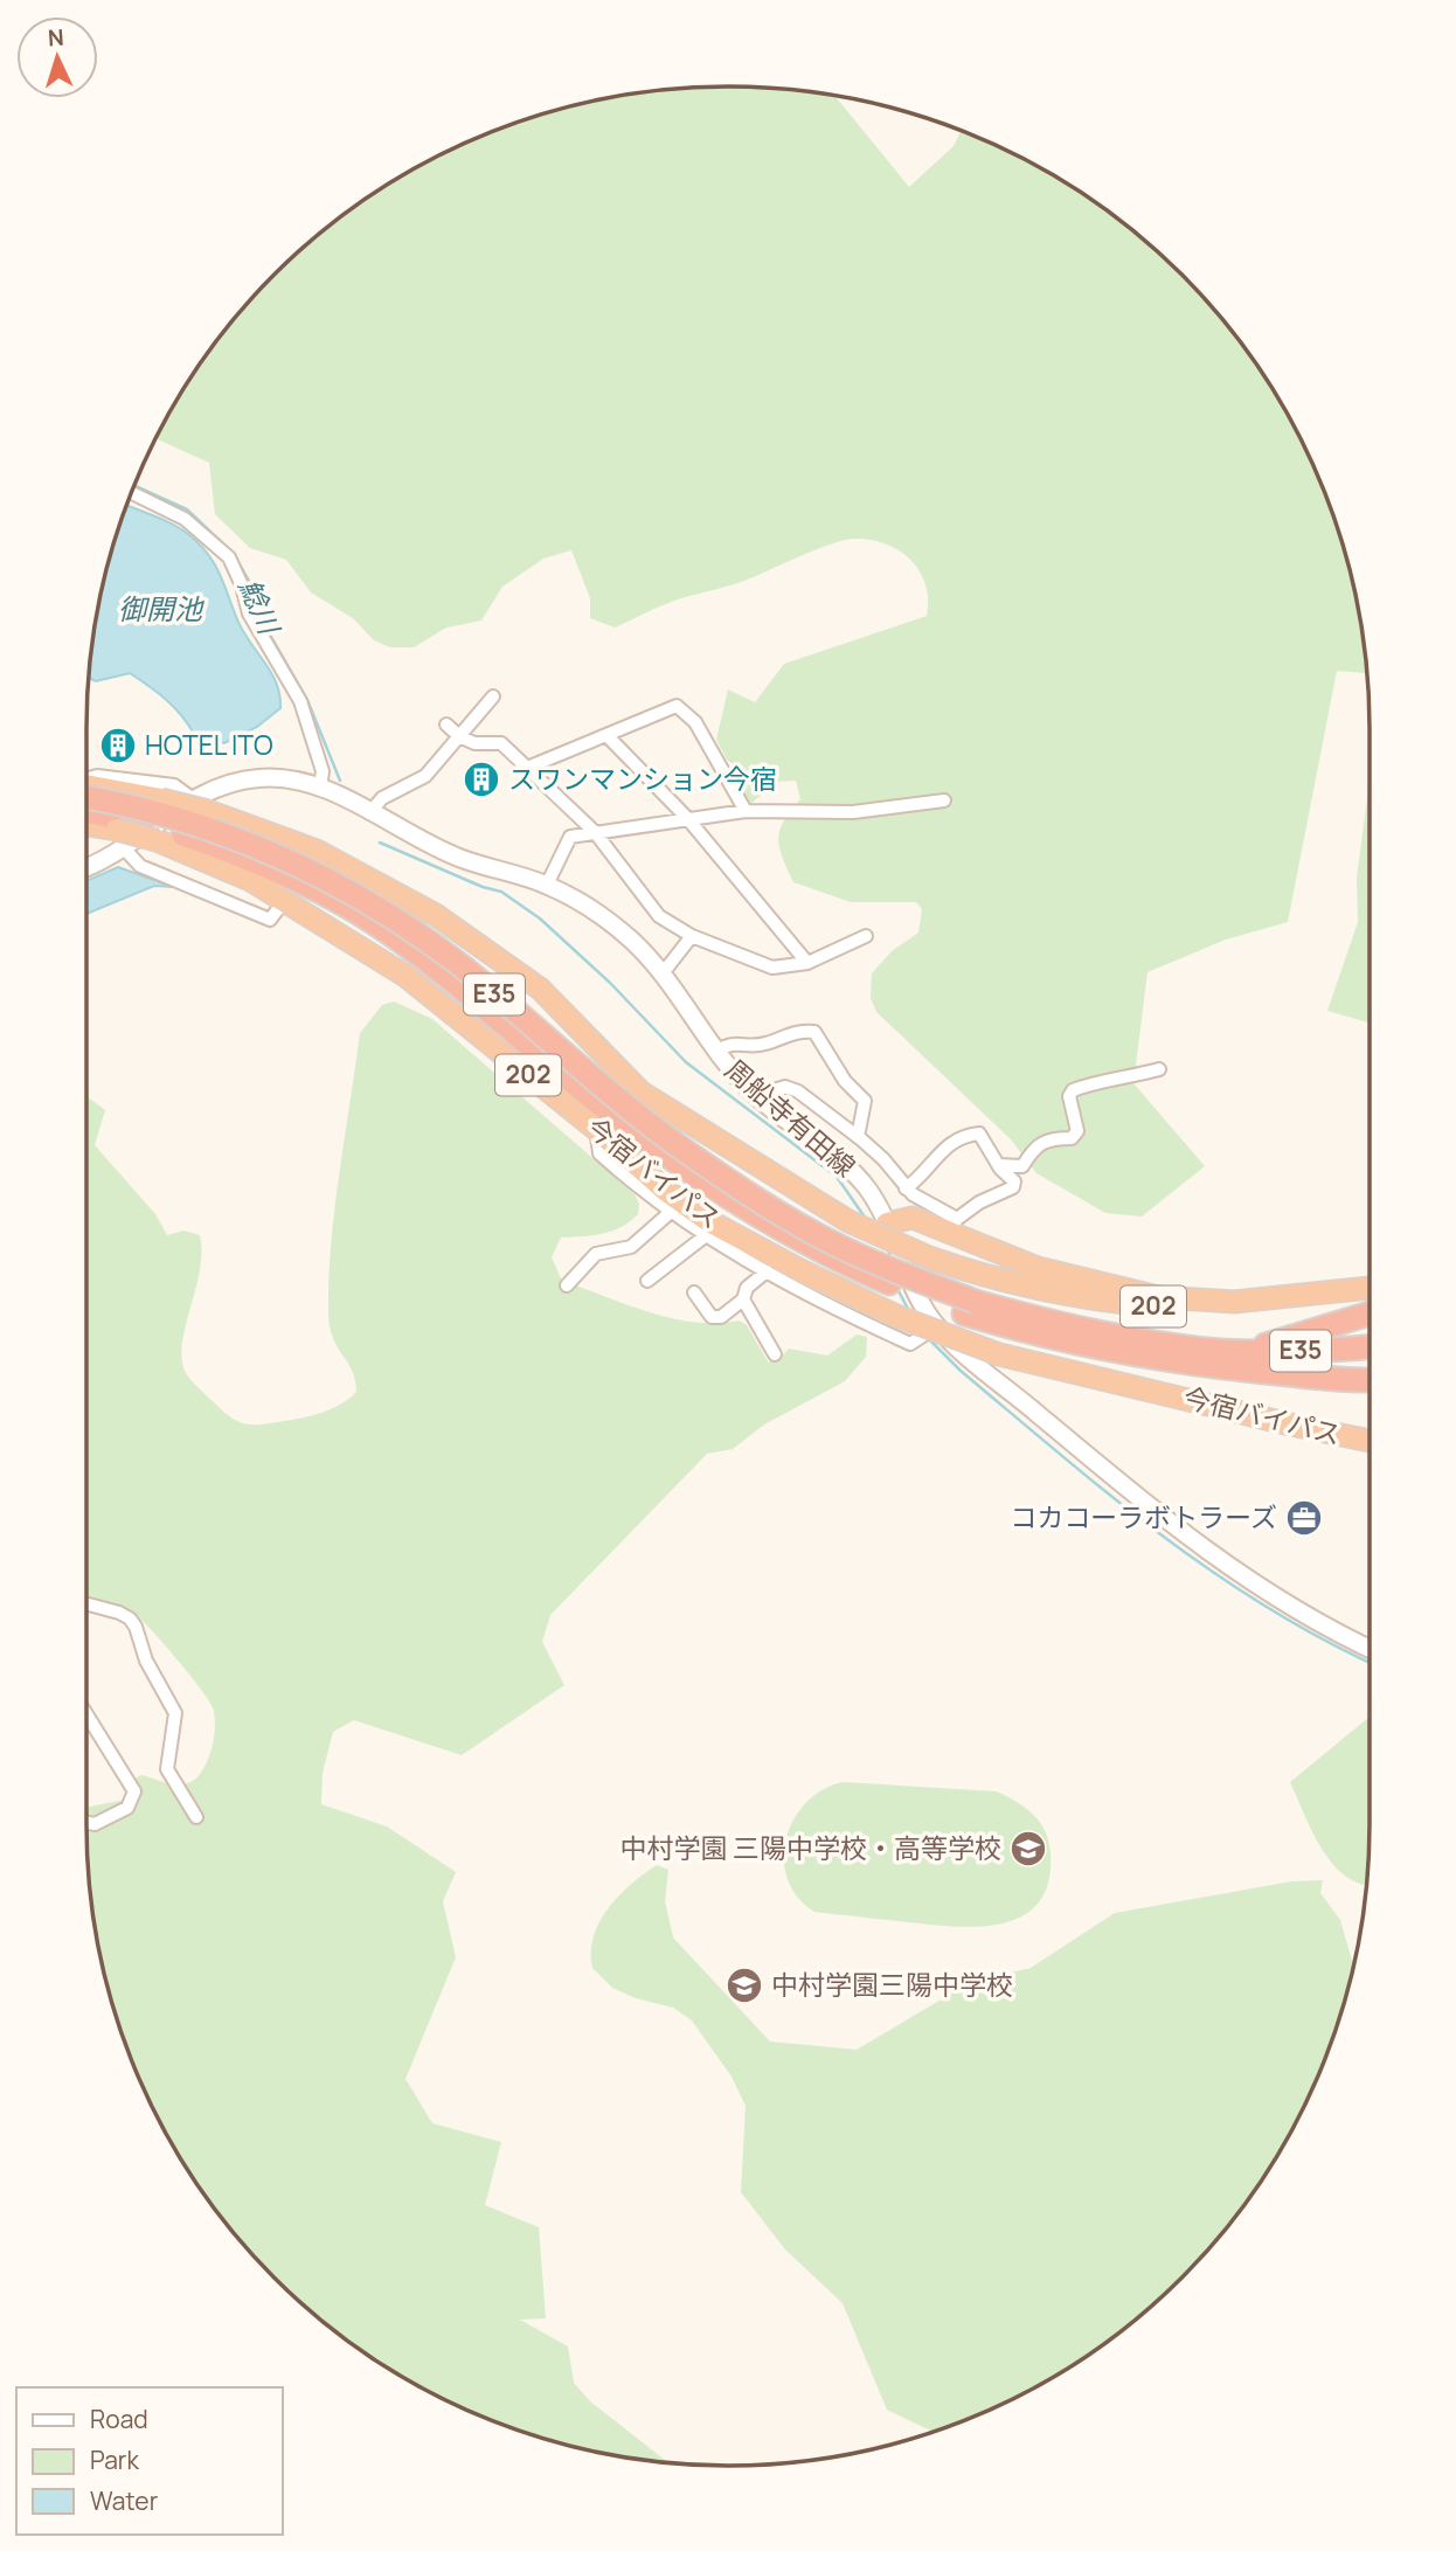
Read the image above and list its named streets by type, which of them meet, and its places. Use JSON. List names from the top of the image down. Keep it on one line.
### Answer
{"streets":{"highway":["E35","202","今宿バイパス"],"main road":["周船寺有田線"]},"crossings":[["周船寺有田線","今宿バイパス"]],"water":["鯰川","御開池"],"places":{"building":["HOTEL ITO","スワンマンション今宿"],"office":["コカコーラボトラーズ"],"school or university":["中村学園 三陽中学校・高等学校","中村学園三陽中学校"]},"legend":["Road","Park","Water"],"north":"top"}
